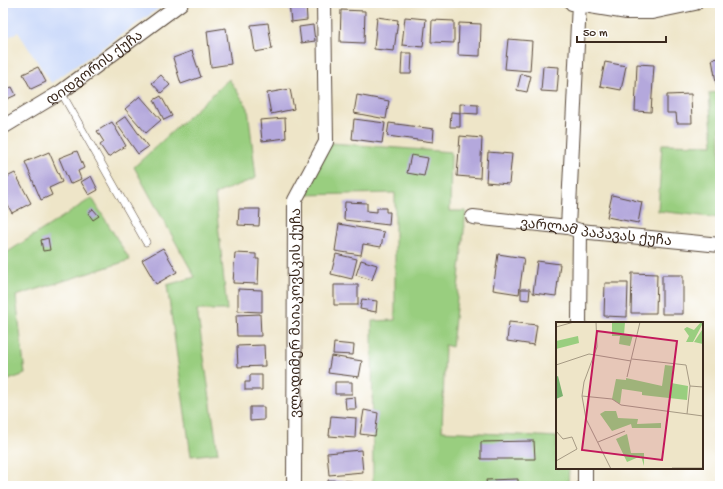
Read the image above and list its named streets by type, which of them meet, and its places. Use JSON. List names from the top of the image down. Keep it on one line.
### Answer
{"streets":{"street":["დიდგორის ქუჩა","ვარლამ პაპავას ქუჩა","ვლადიმერ მაიაკოვსკის ქუჩა"]},"scale_bar":"50 m"}
